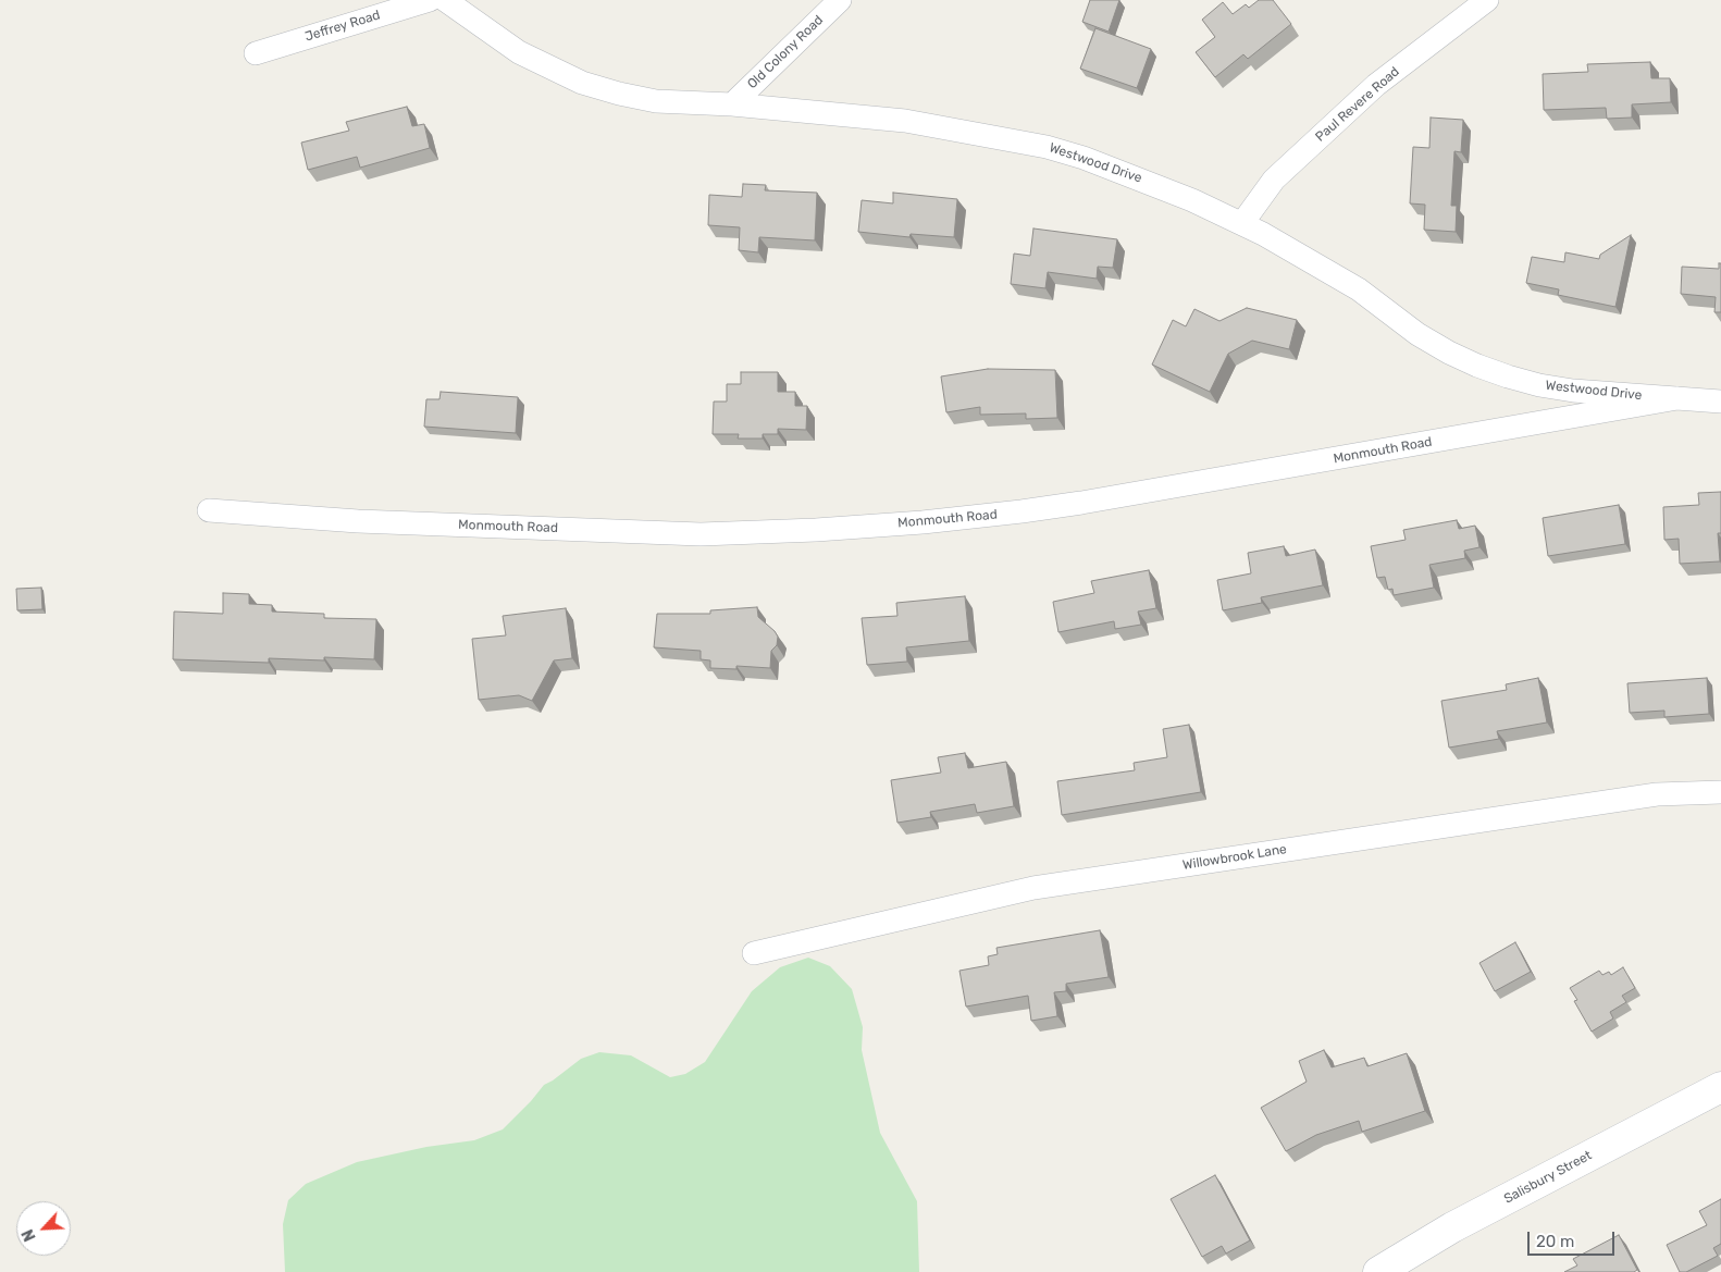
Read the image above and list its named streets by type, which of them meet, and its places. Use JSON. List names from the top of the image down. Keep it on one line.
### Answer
{"streets":{"main road":["Salisbury Street"],"street":["Jeffrey Road","Old Colony Road","Paul Revere Road","Westwood Drive","Monmouth Road","Willowbrook Lane"]},"crossings":[["Old Colony Road","Westwood Drive"],["Paul Revere Road","Westwood Drive"],["Westwood Drive","Monmouth Road"]],"scale_bar":"20 m","north":"bottom left"}
